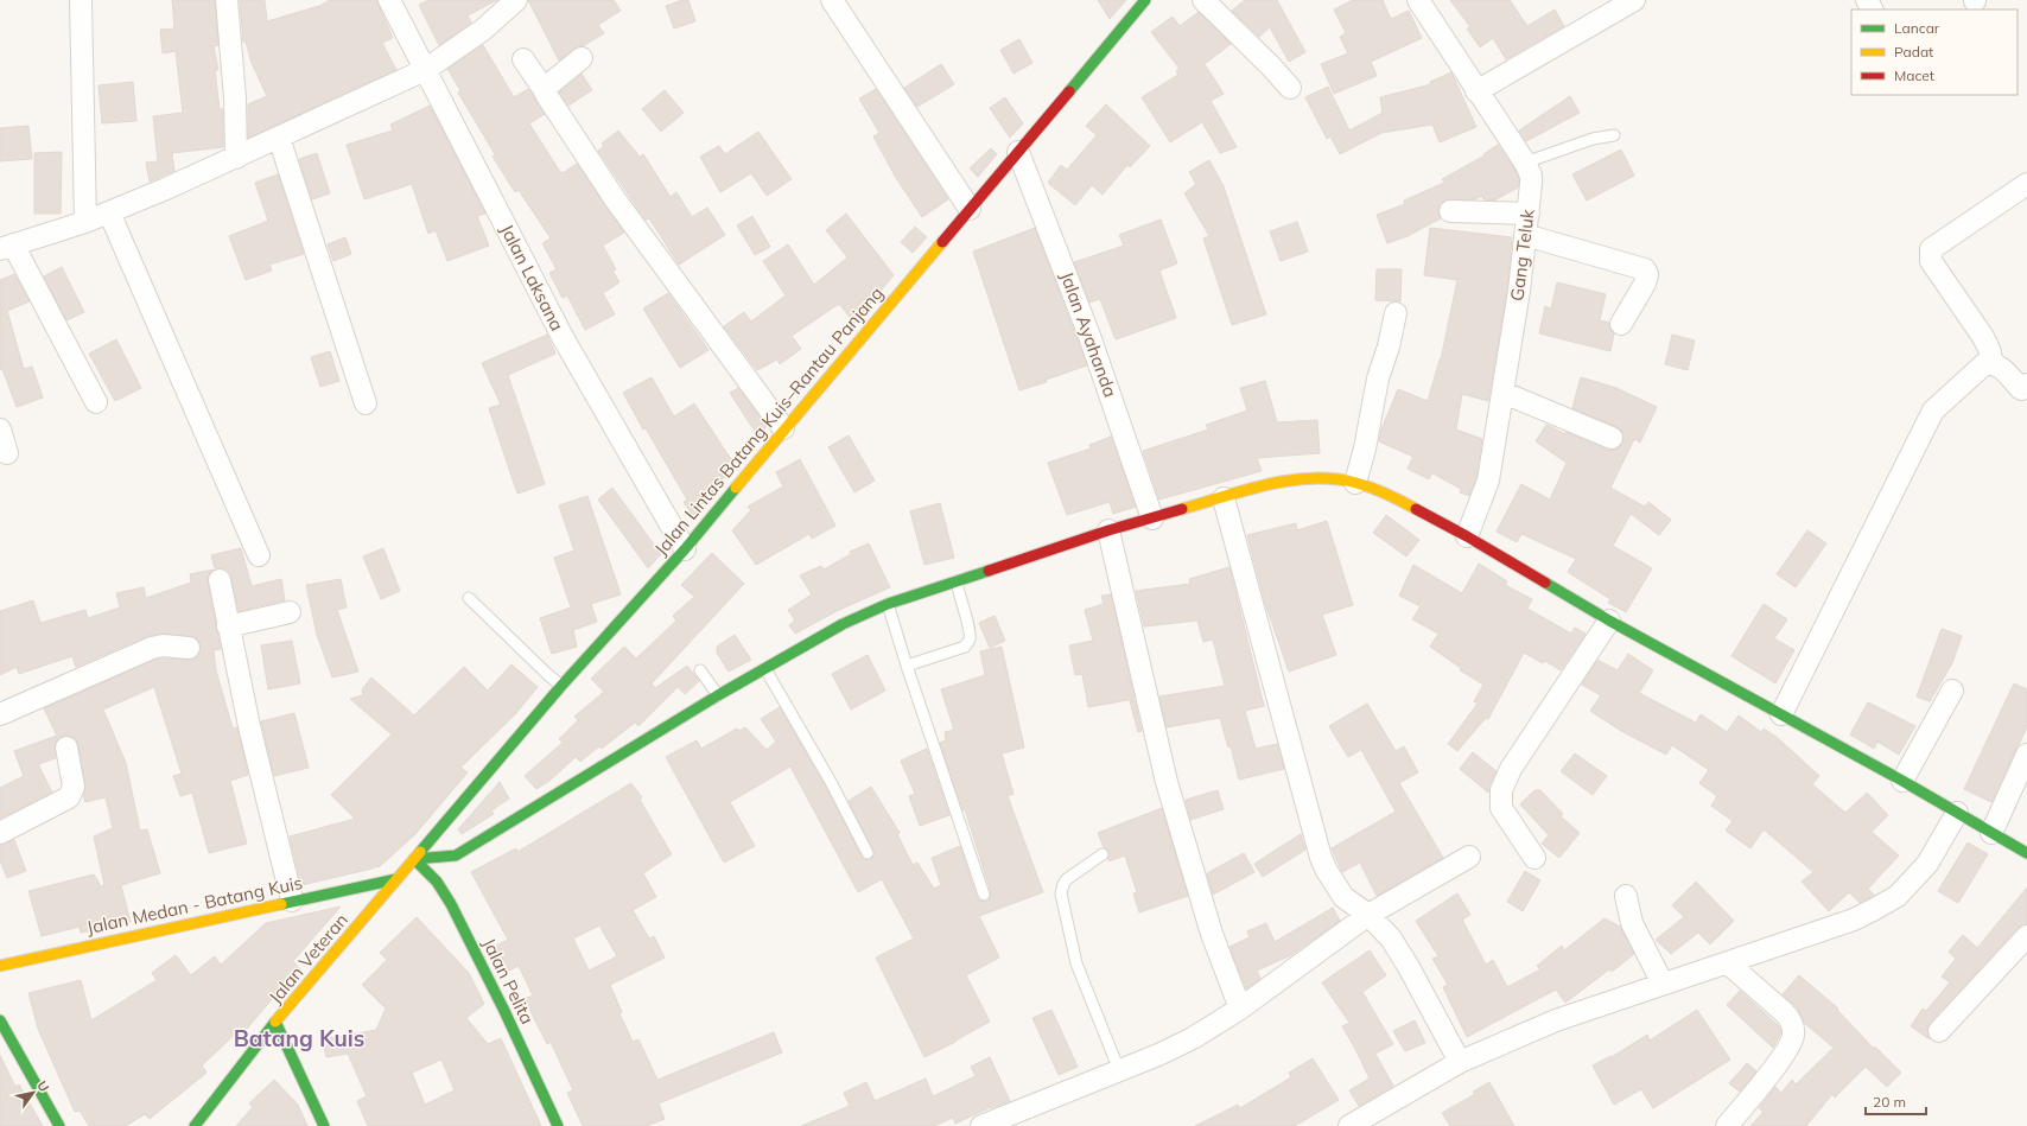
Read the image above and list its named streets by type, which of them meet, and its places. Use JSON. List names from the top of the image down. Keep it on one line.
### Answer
{"streets":{"main road":["Jalan Lintas Batang Kuis–Rantau Panjang","Jalan Medan - Batang Kuis","Jalan Veteran","Jalan Pelita"],"street":["Gang Teluk","Jalan Laksana","Jalan Ayahanda"]},"crossings":[["Jalan Laksana","Jalan Lintas Batang Kuis–Rantau Panjang"],["Jalan Ayahanda","Jalan Lintas Batang Kuis–Rantau Panjang"],["Jalan Lintas Batang Kuis–Rantau Panjang","Jalan Veteran"],["Jalan Lintas Batang Kuis–Rantau Panjang","Jalan Pelita"],["Jalan Medan - Batang Kuis","Jalan Veteran"],["Jalan Veteran","Jalan Pelita"]],"districts":["Batang Kuis"],"legend":["Lancar","Padat","Macet"],"scale_bar":"20 m","north":"top right"}
